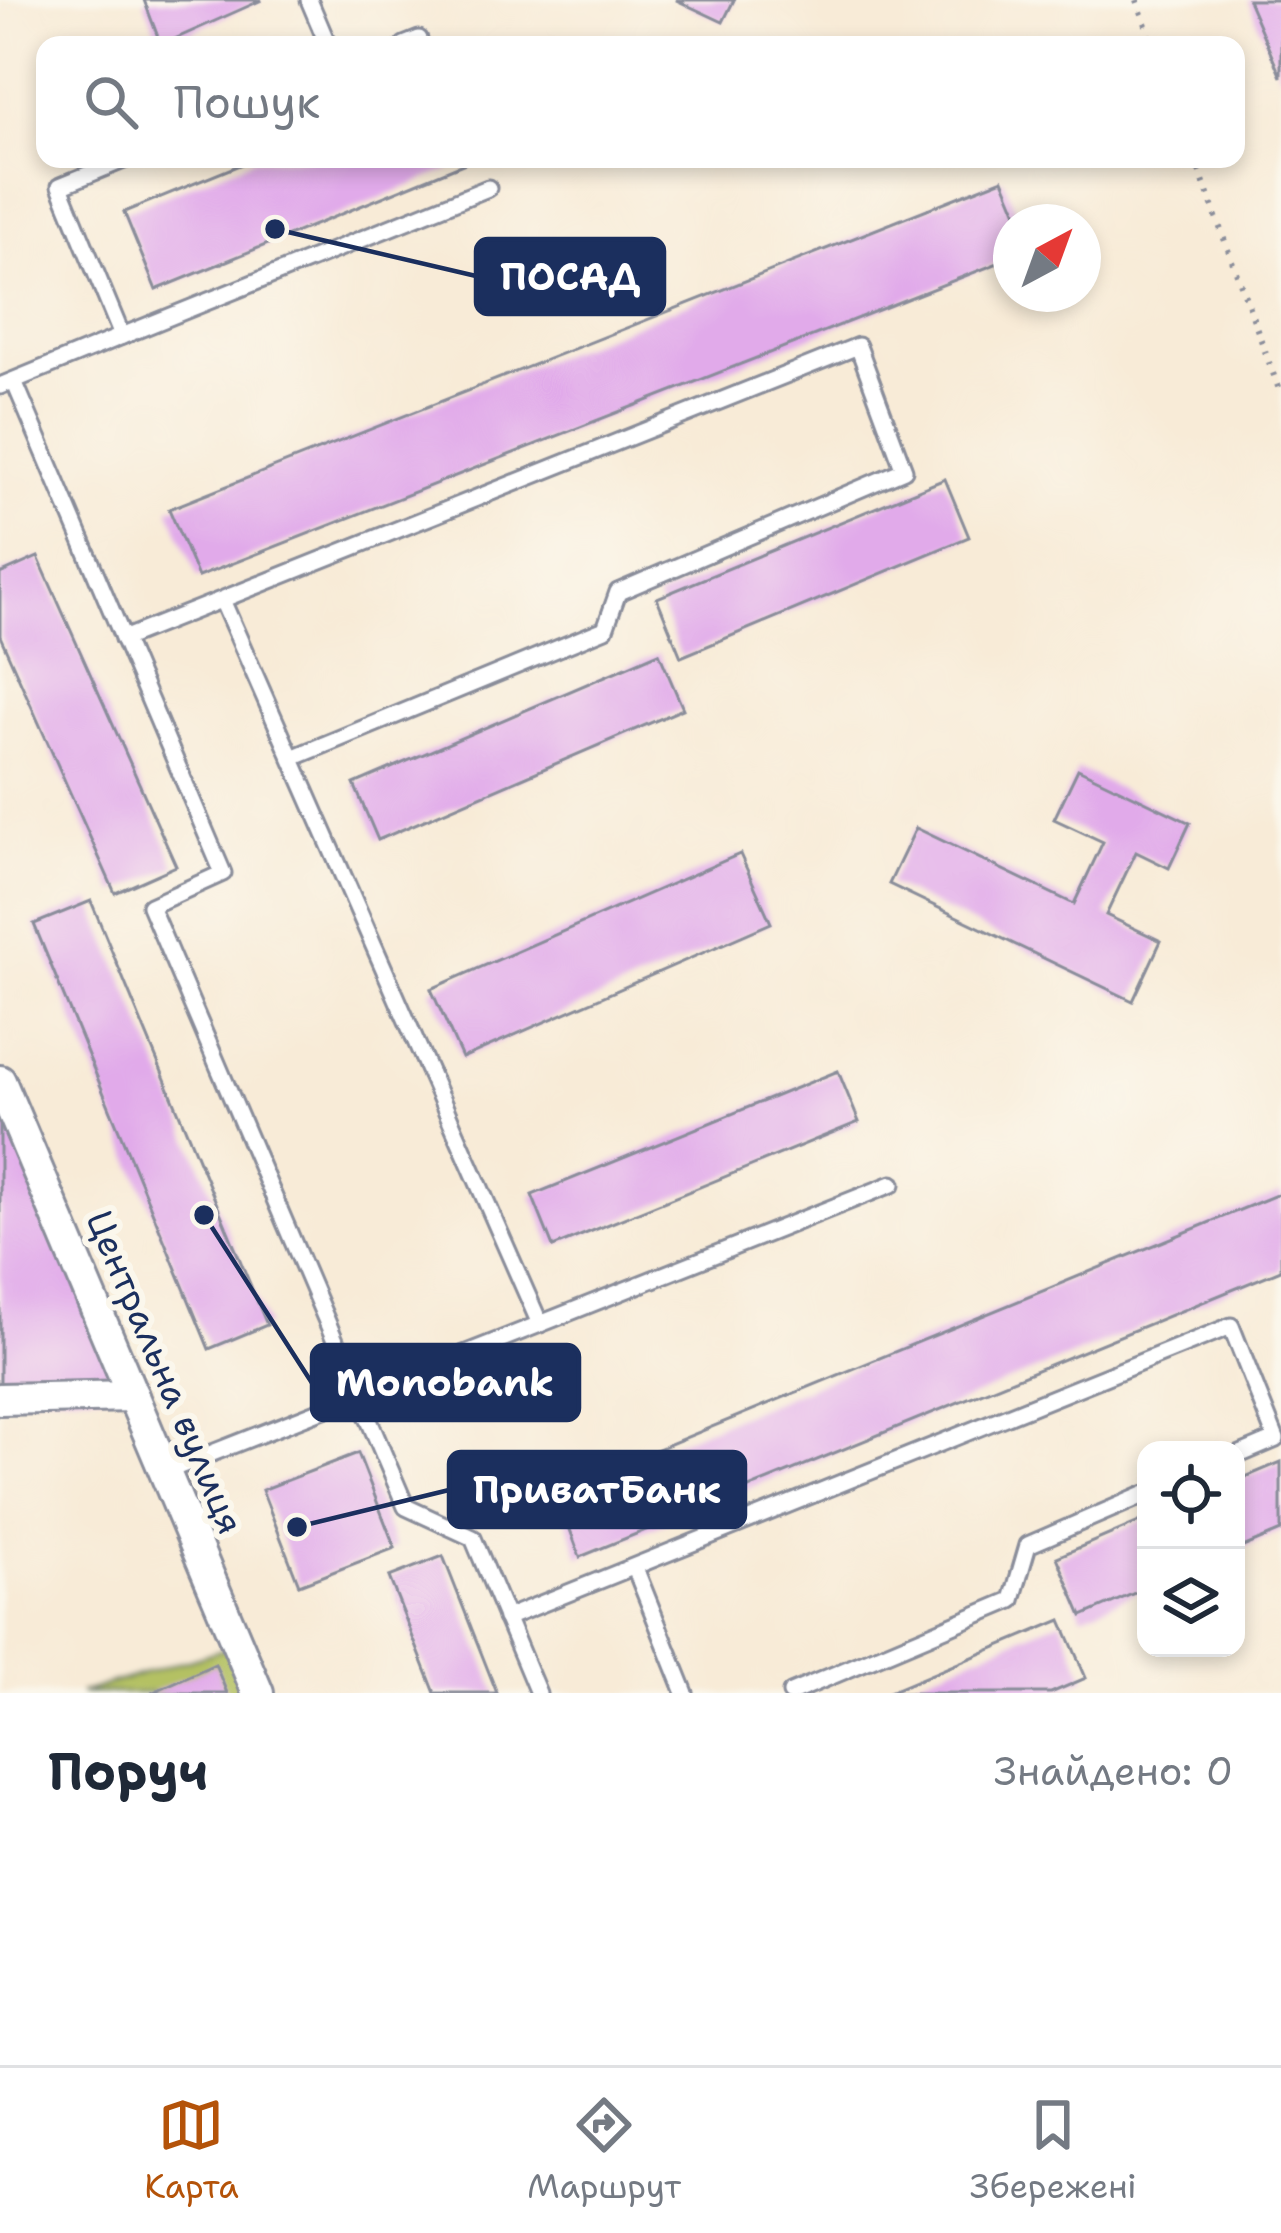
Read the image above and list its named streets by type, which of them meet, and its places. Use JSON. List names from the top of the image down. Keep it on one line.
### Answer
{"streets":{"street":["Центральна вулиця"]},"places":["ПОСАД","Monobank","ПриватБанк"],"north":"top right","page":{"search":"Пошук","heading":["Поруч","Знайдено: 0"],"nav":["Карта","Маршрут","Збережені"]}}
